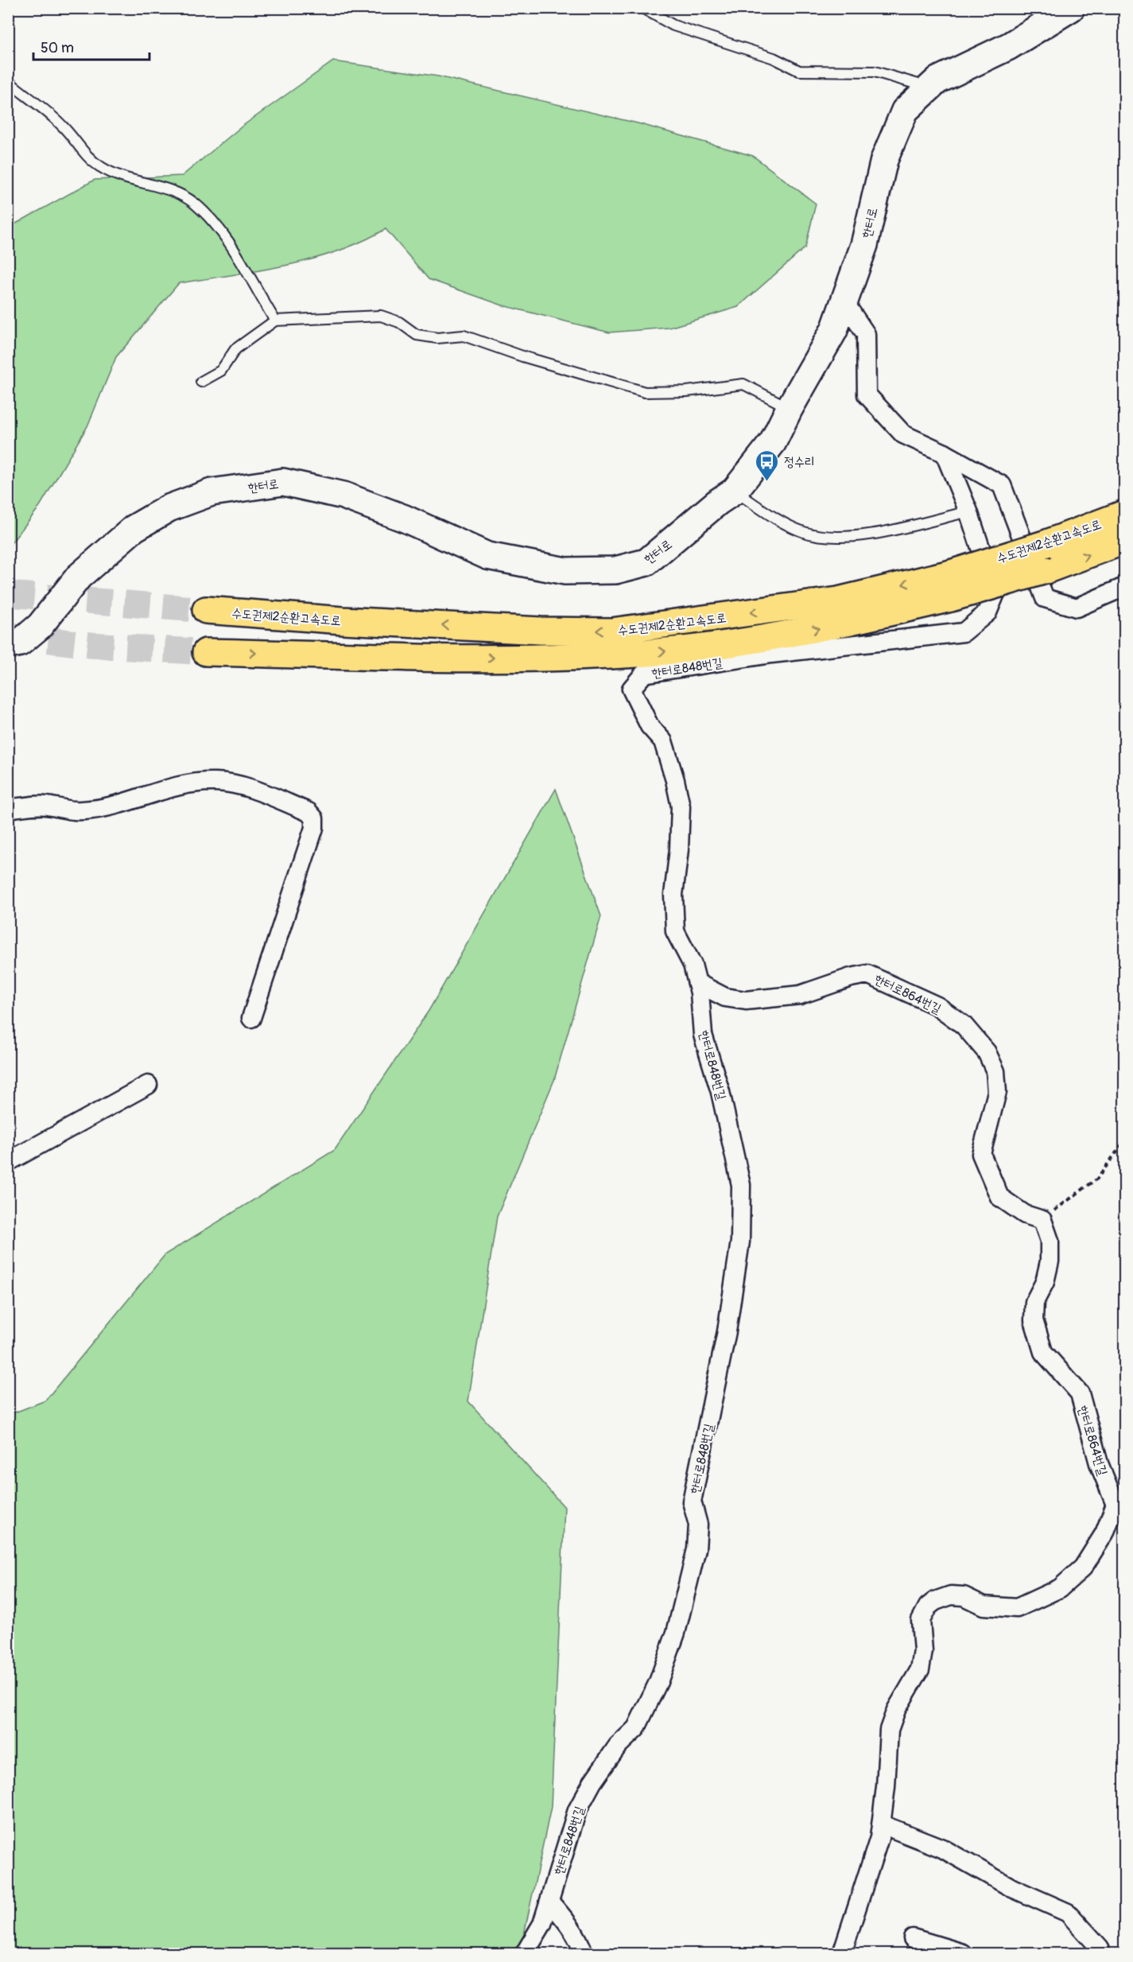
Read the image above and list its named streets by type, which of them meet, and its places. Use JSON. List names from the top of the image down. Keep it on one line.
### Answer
{"streets":{"highway":["수도권제2순환고속도로"],"main road":["한터로"],"street":["한터로848번길","한터로864번길"]},"crossings":[["한터로848번길","한터로864번길"]],"places":{"bus stop":["정수리"]},"scale_bar":"50 m"}
